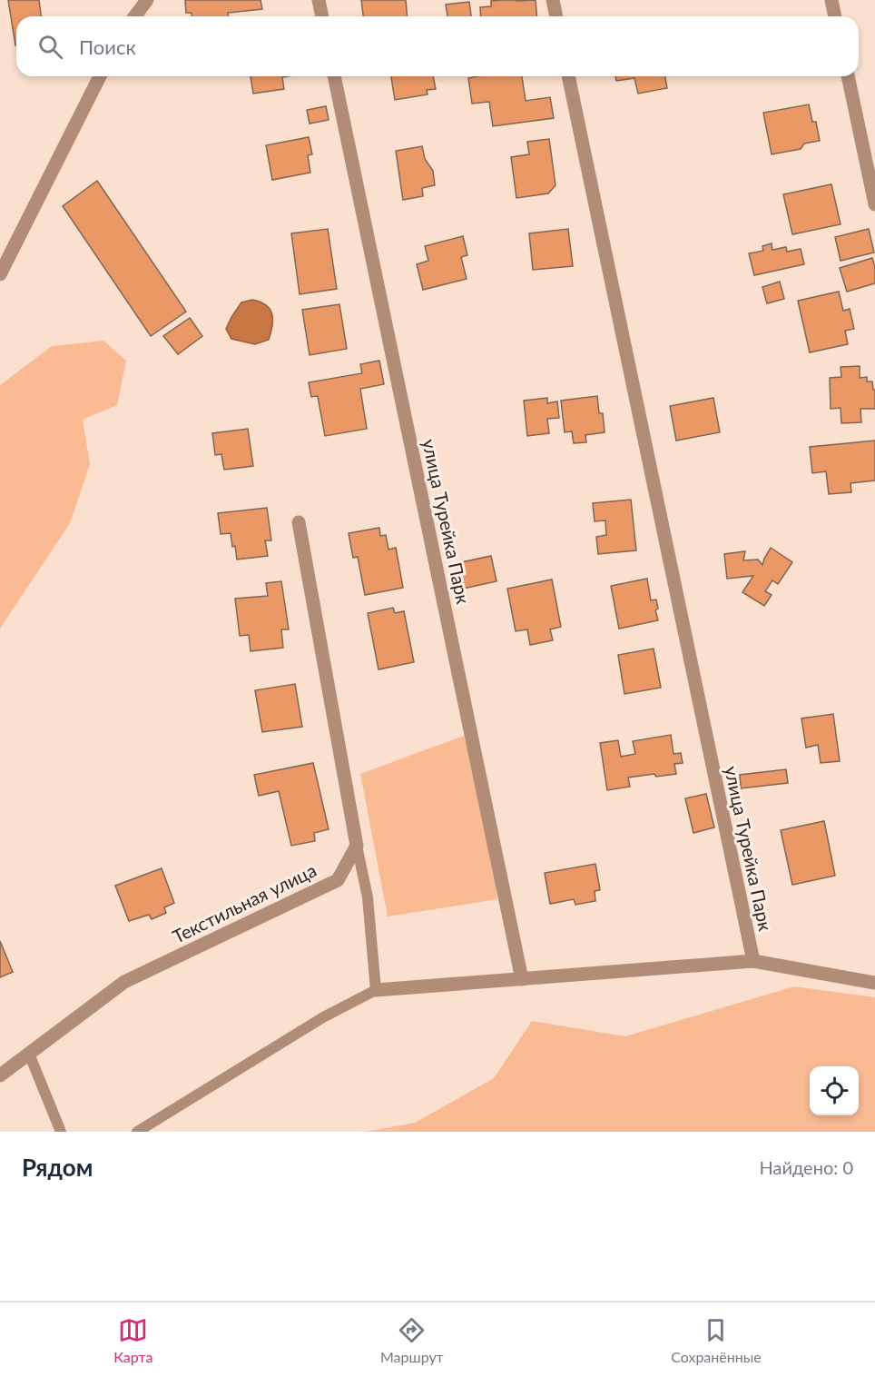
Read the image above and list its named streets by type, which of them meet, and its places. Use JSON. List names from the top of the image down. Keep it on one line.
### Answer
{"streets":{"street":["улица Турейка Парк","Текстильная улица"]},"page":{"search":"Поиск","heading":["Рядом","Найдено: 0"],"nav":["Карта","Маршрут","Сохранённые"]}}
